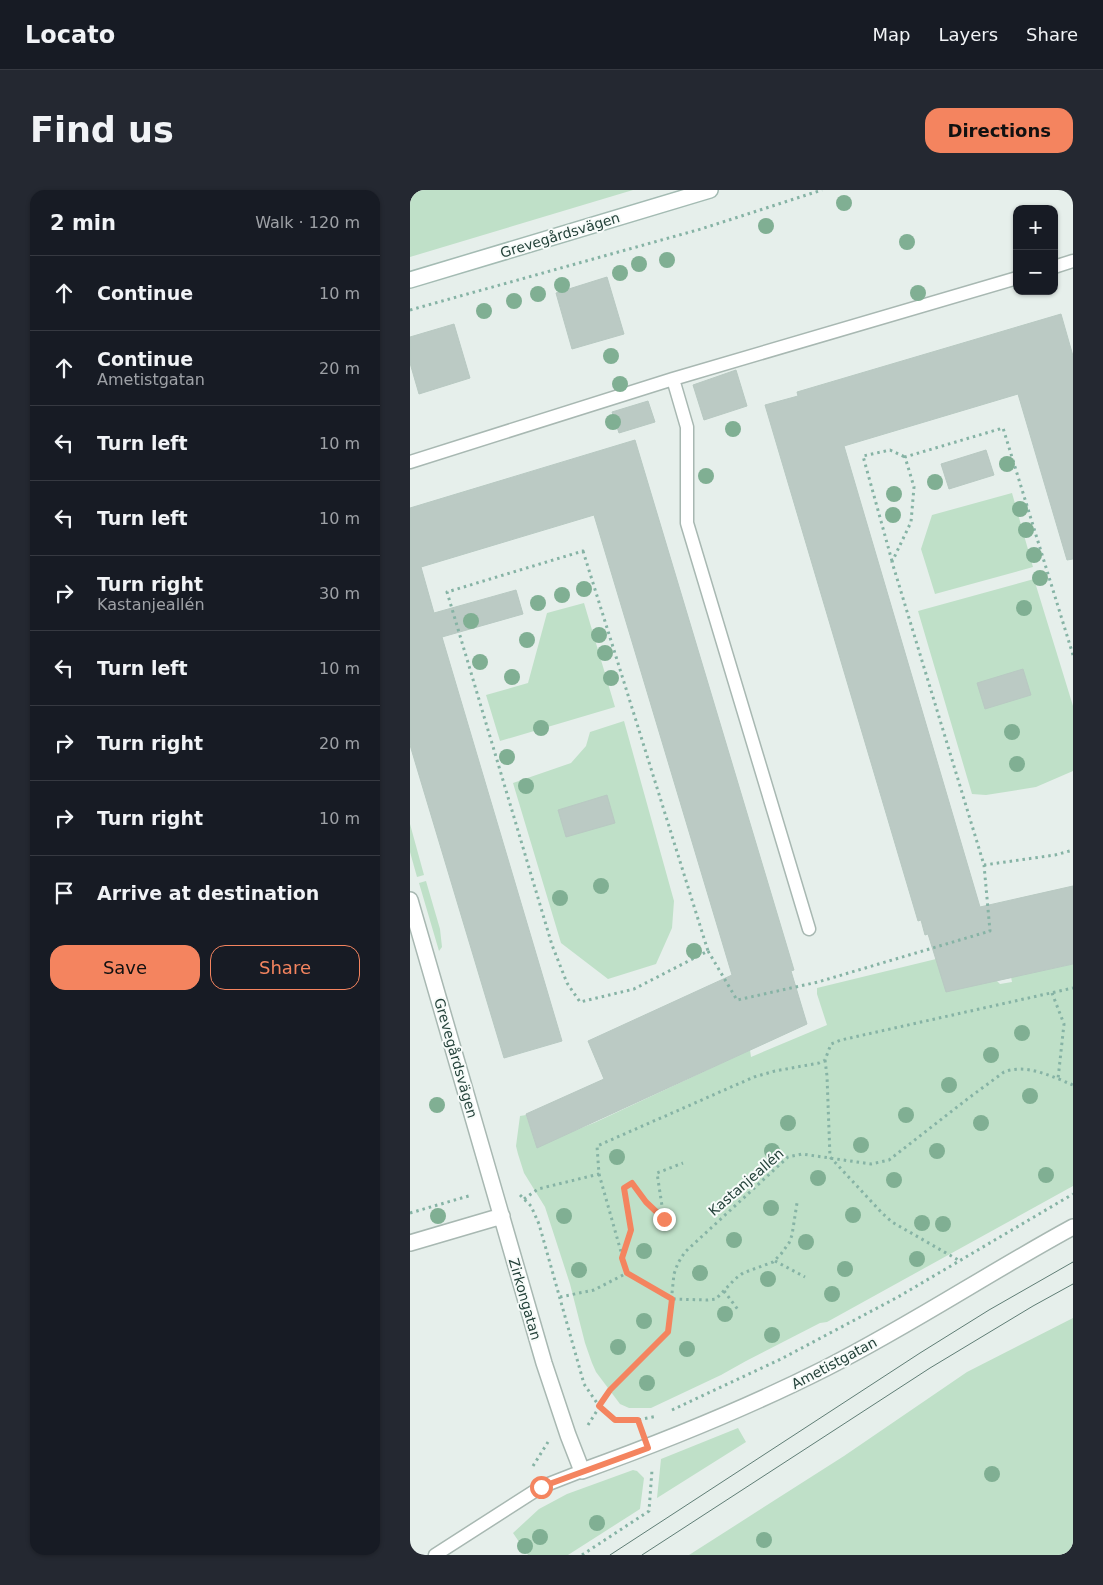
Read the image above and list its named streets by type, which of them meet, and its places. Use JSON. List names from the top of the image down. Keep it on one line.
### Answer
{"streets":{"street":["Grevegårdsvägen","Zirkongatan","Ametistgatan"],"path":["Kastanjeallén"]},"crossings":[["Grevegårdsvägen","Zirkongatan"],["Zirkongatan","Ametistgatan"]],"page":{"header":"Locato","nav":["Map","Layers","Share"],"buttons":["Directions",["Save","Share"]],"title":"Find us","heading":["2 min","Walk · 120 m"],"map_buttons":["+","−"],"list":[["Continue","10 m"],["Continue","Ametistgatan","20 m"],["Turn left","10 m"],["Turn left","10 m"],["Turn right","Kastanjeallén","30 m"],["Turn left","10 m"],["Turn right","20 m"],["Turn right","10 m"],"Arrive at destination"]}}
